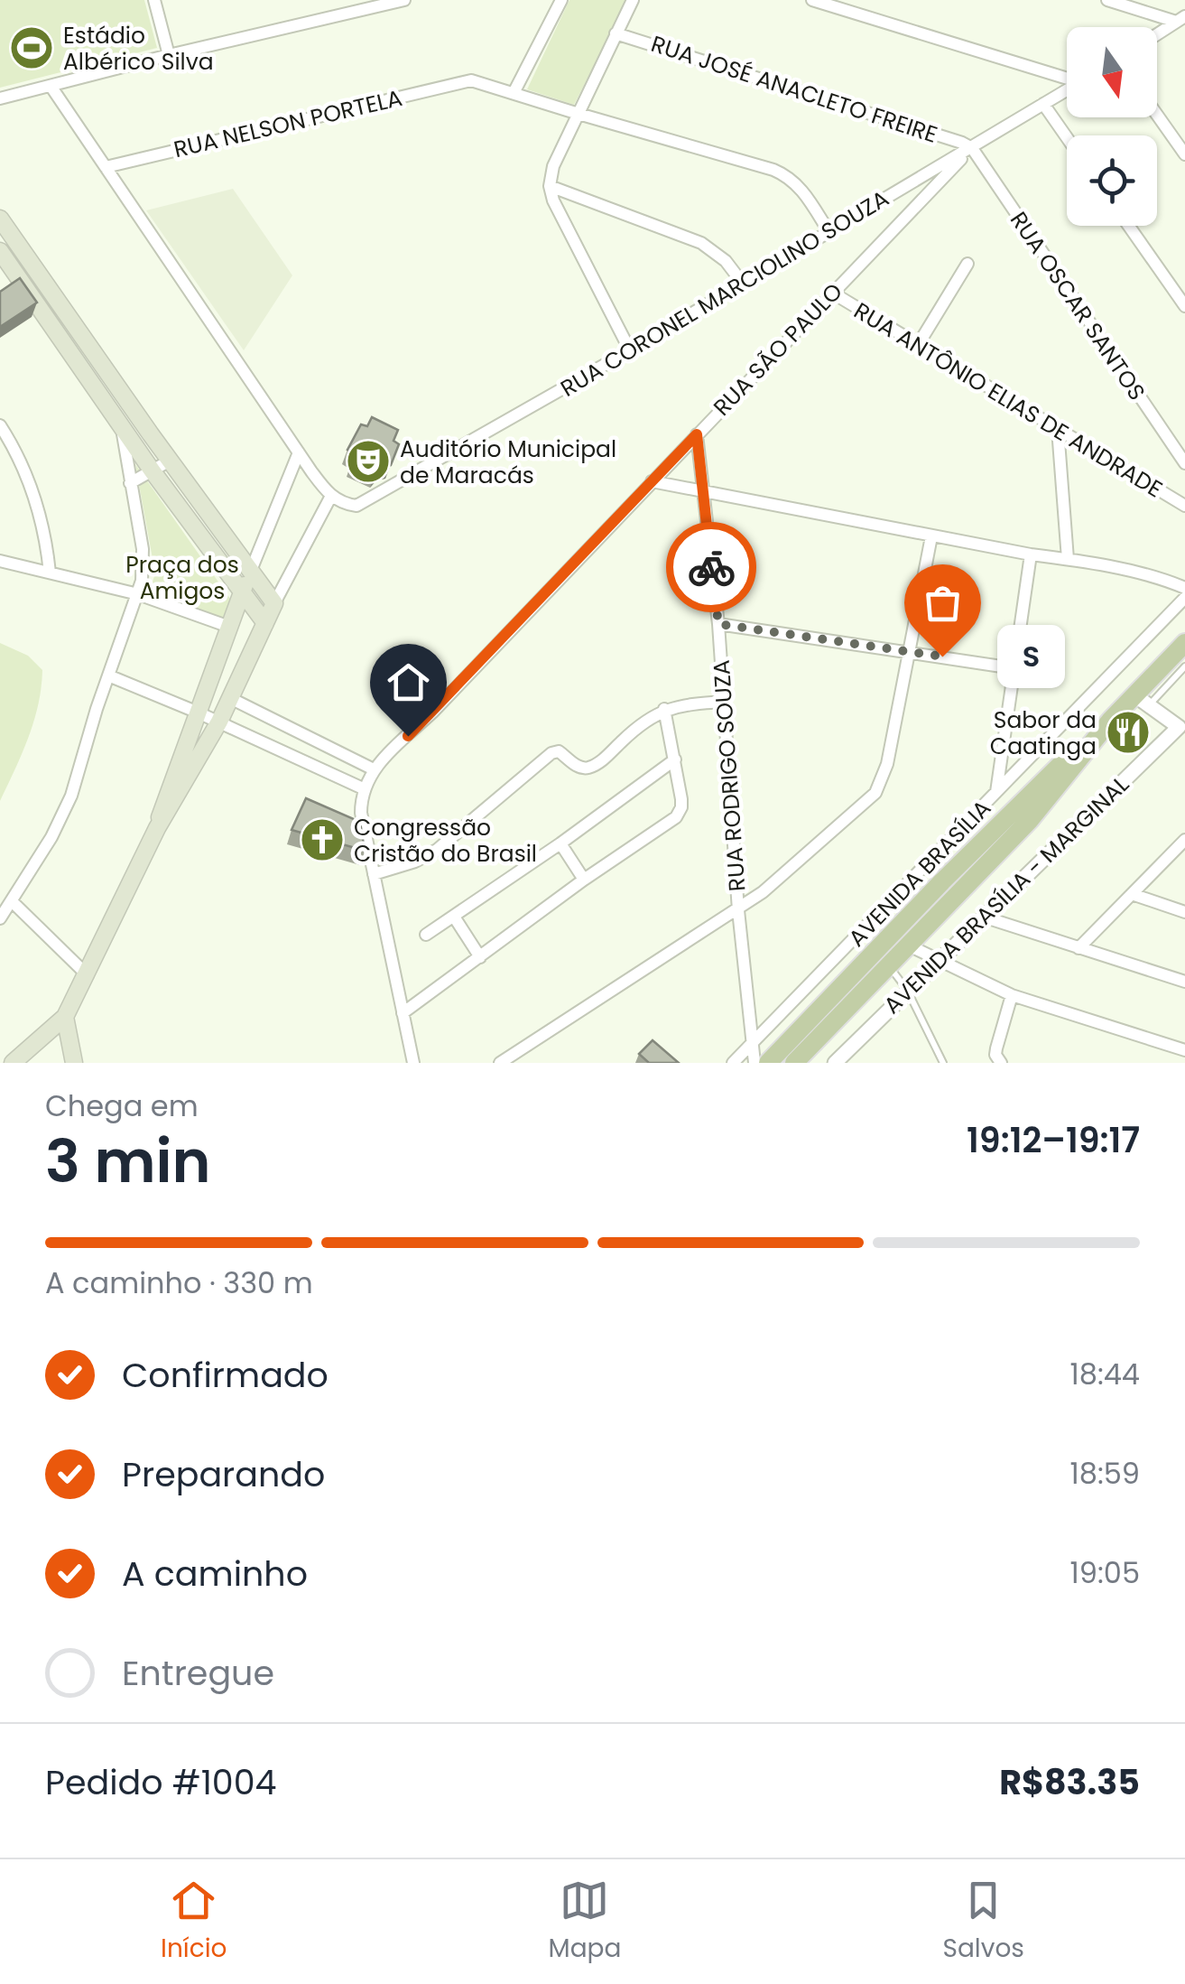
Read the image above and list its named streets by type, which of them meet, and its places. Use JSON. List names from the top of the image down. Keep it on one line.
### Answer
{"streets":{"main road":["AVENIDA BRASÍLIA"],"street":["RUA JOSÉ ANACLETO FREIRE","RUA NELSON PORTELA","RUA CORONEL MARCIOLINO SOUZA","RUA OSCAR SANTOS","RUA SÃO PAULO","RUA ANTÔNIO ELIAS DE ANDRADE","RUA RODRIGO SOUZA","AVENIDA BRASÍLIA - MARGINAL"]},"crossings":[["RUA JOSÉ ANACLETO FREIRE","RUA CORONEL MARCIOLINO SOUZA"],["RUA JOSÉ ANACLETO FREIRE","RUA OSCAR SANTOS"],["RUA JOSÉ ANACLETO FREIRE","RUA SÃO PAULO"],["RUA CORONEL MARCIOLINO SOUZA","RUA OSCAR SANTOS"],["RUA CORONEL MARCIOLINO SOUZA","RUA SÃO PAULO"],["RUA OSCAR SANTOS","RUA SÃO PAULO"],["RUA SÃO PAULO","RUA ANTÔNIO ELIAS DE ANDRADE"],["RUA SÃO PAULO","RUA RODRIGO SOUZA"]],"parks":["Praça dos Amigos"],"places":{"sports":["Estádio Albérico Silva"],"theatre":["Auditório Municipal de Maracás"],"other":["S"],"restaurant":["Sabor da Caatinga"],"church":["Congressão Cristão do Brasil"]},"north":"bottom","page":{"bubble":"S","heading":["3 min","Chega em","19:12–19:17"],"panel":["Pedido #1004","R$83.35"],"bar":"A caminho · 330 m","list":[["Confirmado","18:44"],["Preparando","18:59"],["A caminho","19:05"],"Entregue"],"tabs":["Início","Mapa","Salvos"]}}
